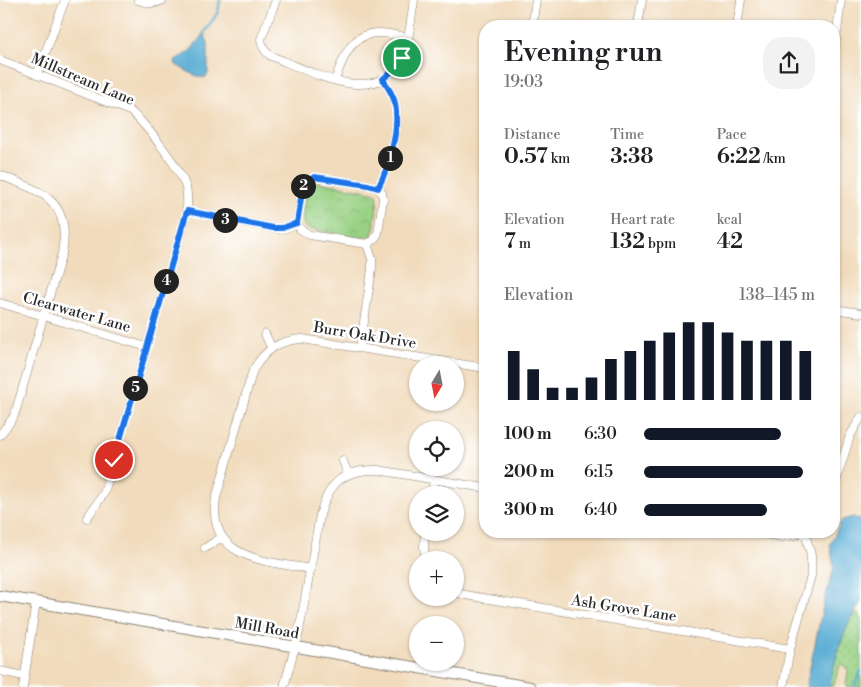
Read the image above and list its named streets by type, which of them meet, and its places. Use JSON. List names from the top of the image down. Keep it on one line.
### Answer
{"streets":{"street":["Millstream Lane","Clearwater Lane","Burr Oak Drive","Ash Grove Lane","Mill Road"]},"north":"bottom","page":{"heading":["Evening run","19:03"],"stats":[["Distance","0.57 km"],["Time","3:38"],["Pace","6:22 /km"],["Elevation","7 m"],["Heart rate","132 bpm"],["kcal","42"]],"pins":["1","2","3","4","5"],"chart":["Elevation","138–145 m"],"map_buttons":["+","−"],"list":[{"name":"100 m","note":"6:30"},{"name":"200 m","note":"6:15"},{"name":"300 m","note":"6:40"}]}}
